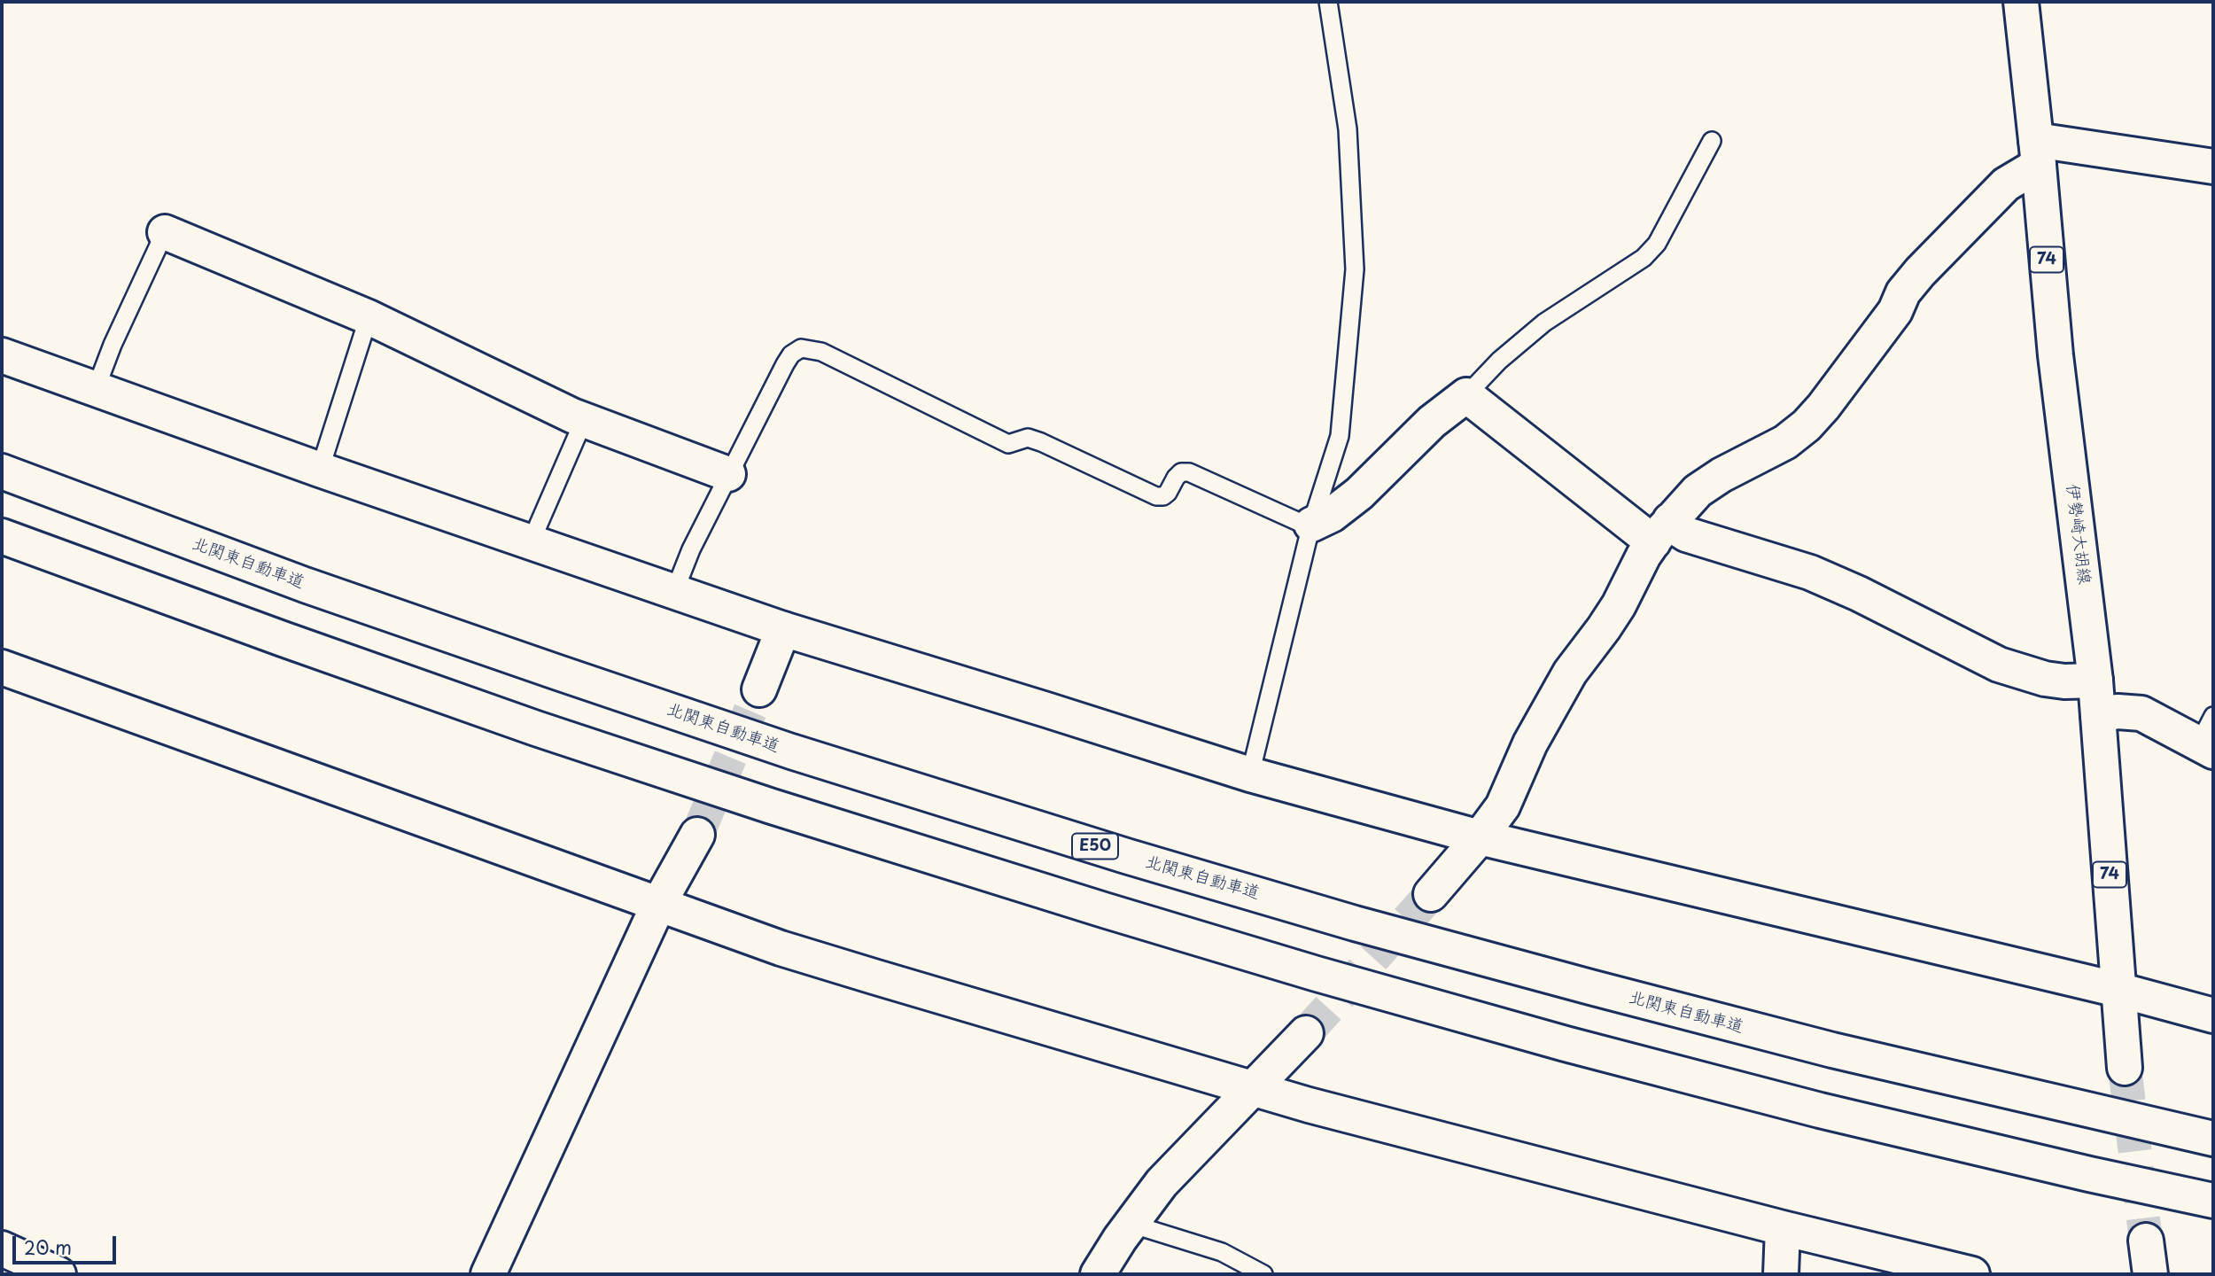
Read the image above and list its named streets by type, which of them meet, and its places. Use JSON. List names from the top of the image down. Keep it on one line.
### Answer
{"streets":{"main road":["74","伊勢崎大胡線","北関東自動車道","E50"]},"scale_bar":"20 m"}
